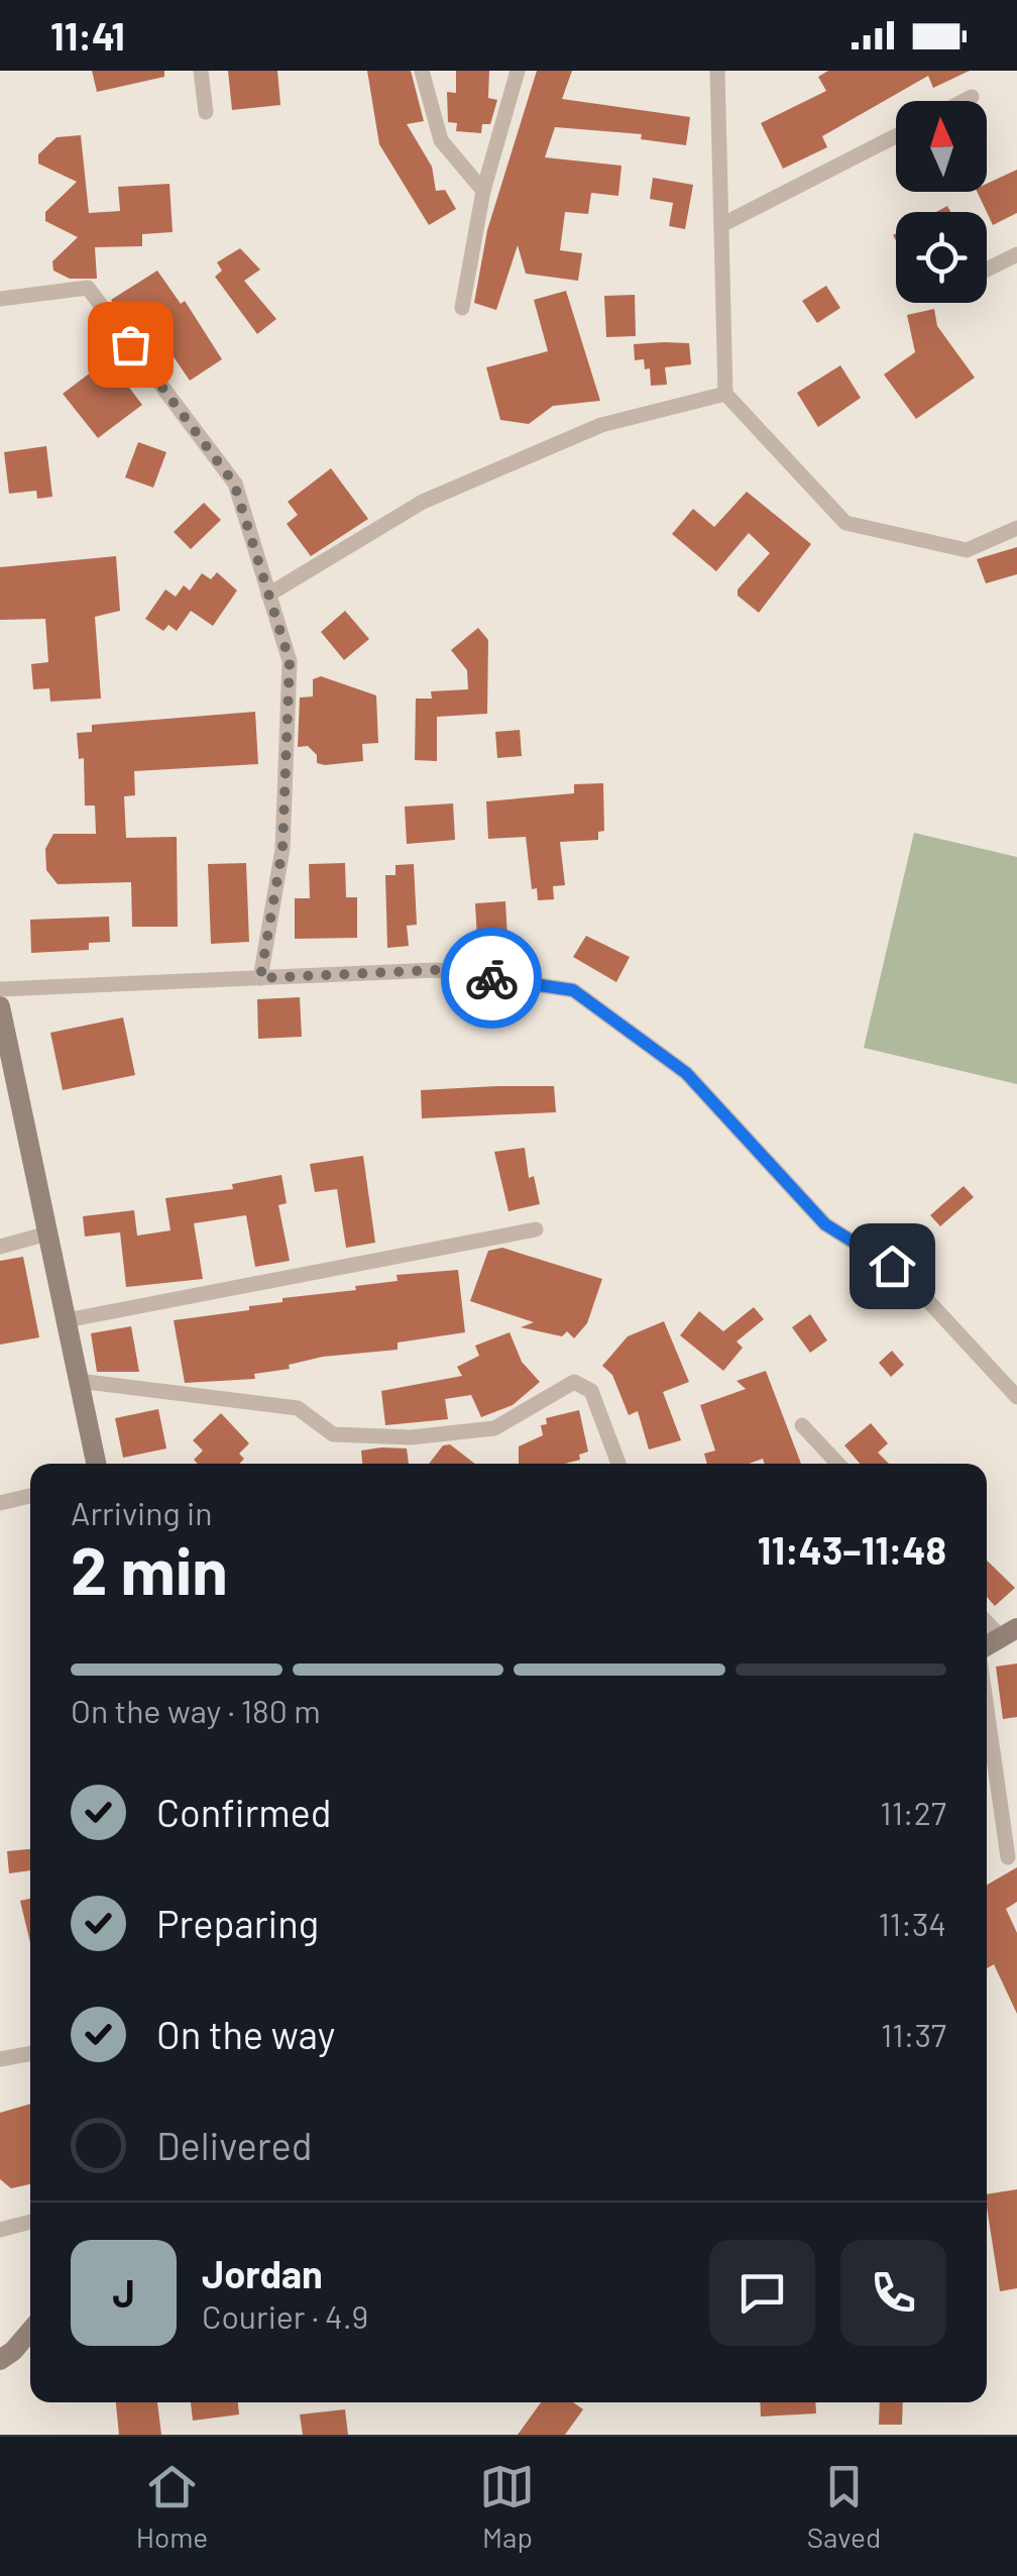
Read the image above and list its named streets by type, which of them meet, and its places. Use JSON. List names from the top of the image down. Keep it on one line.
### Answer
{"north":"top","page":{"status":"11:41","heading":["2 min","Arriving in","11:43–11:48"],"panel":["Jordan","Courier · 4.9"],"bar":"On the way · 180 m","list":[["Confirmed","11:27"],["Preparing","11:34"],["On the way","11:37"],"Delivered"],"round":"J","tabs":["Home","Map","Saved"]}}
